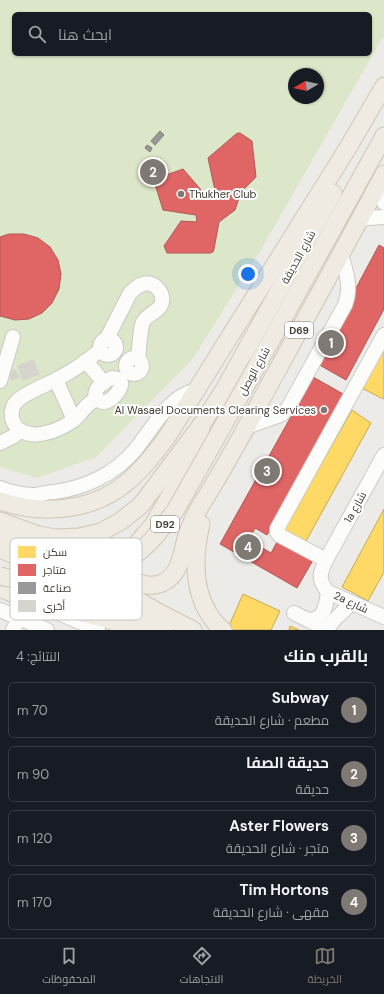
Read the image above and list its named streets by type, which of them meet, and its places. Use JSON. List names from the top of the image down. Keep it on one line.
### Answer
{"streets":{"main road":["شارع الحديقة","D69","شارع الوصل","D92"],"street":["1a شارع","2a شارع"]},"crossings":[["1a شارع","2a شارع"]],"places":["Thukher Club","Al Wasael Documents Clearing Services"],"legend":["سكن","متاجر","صناعة","أخرى"],"north":"left","page":{"search":"ابحث هنا","pins":["2","1","3","4"],"heading":["بالقرب منك","النتائج: 4"],"list":[{"mark":"1","name":"Subway","note":"مطعم · شارع الحديقة","value":"70 m"},{"mark":"2","name":"حديقة الصفا","note":"حديقة","value":"90 m"},{"mark":"3","name":"Aster Flowers","note":"متجر · شارع الحديقة","value":"120 m"},{"mark":"4","name":"Tim Hortons","note":"مقهى · شارع الحديقة","value":"170 m"}],"nav":["الخريطة","الاتجاهات","المحفوظات"]}}
